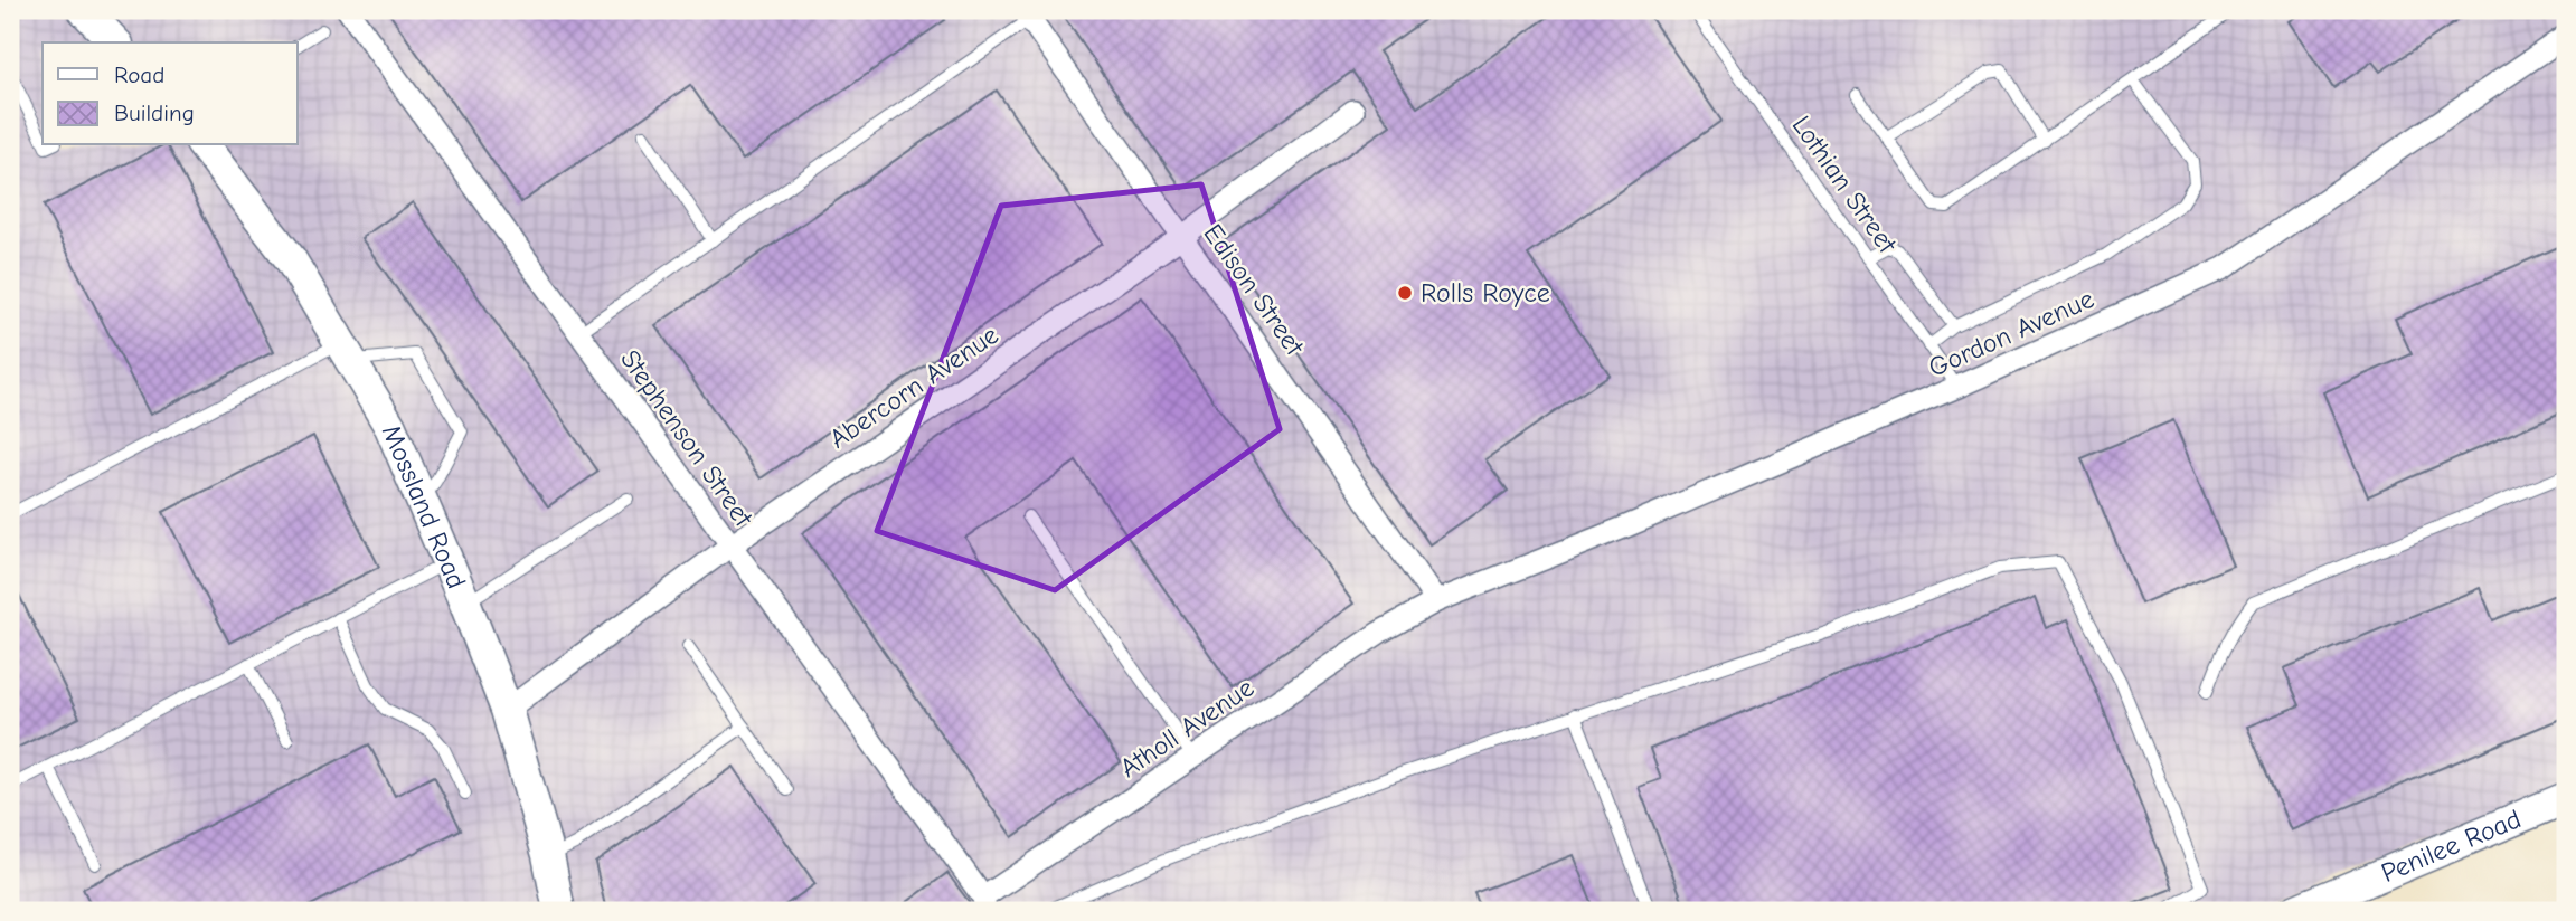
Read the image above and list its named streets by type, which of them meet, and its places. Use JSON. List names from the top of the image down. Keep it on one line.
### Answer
{"streets":{"street":["Edison Street","Gordon Avenue","Abercorn Avenue","Stephenson Street","Mossland Road","Atholl Avenue","Penilee Road"],"lane":["Lothian Street"]},"crossings":[["Lothian Street","Gordon Avenue"],["Edison Street","Gordon Avenue"],["Edison Street","Abercorn Avenue"],["Edison Street","Atholl Avenue"],["Gordon Avenue","Atholl Avenue"],["Abercorn Avenue","Stephenson Street"],["Abercorn Avenue","Mossland Road"],["Stephenson Street","Atholl Avenue"]],"places":["Rolls Royce"],"legend":["Road","Building"]}
